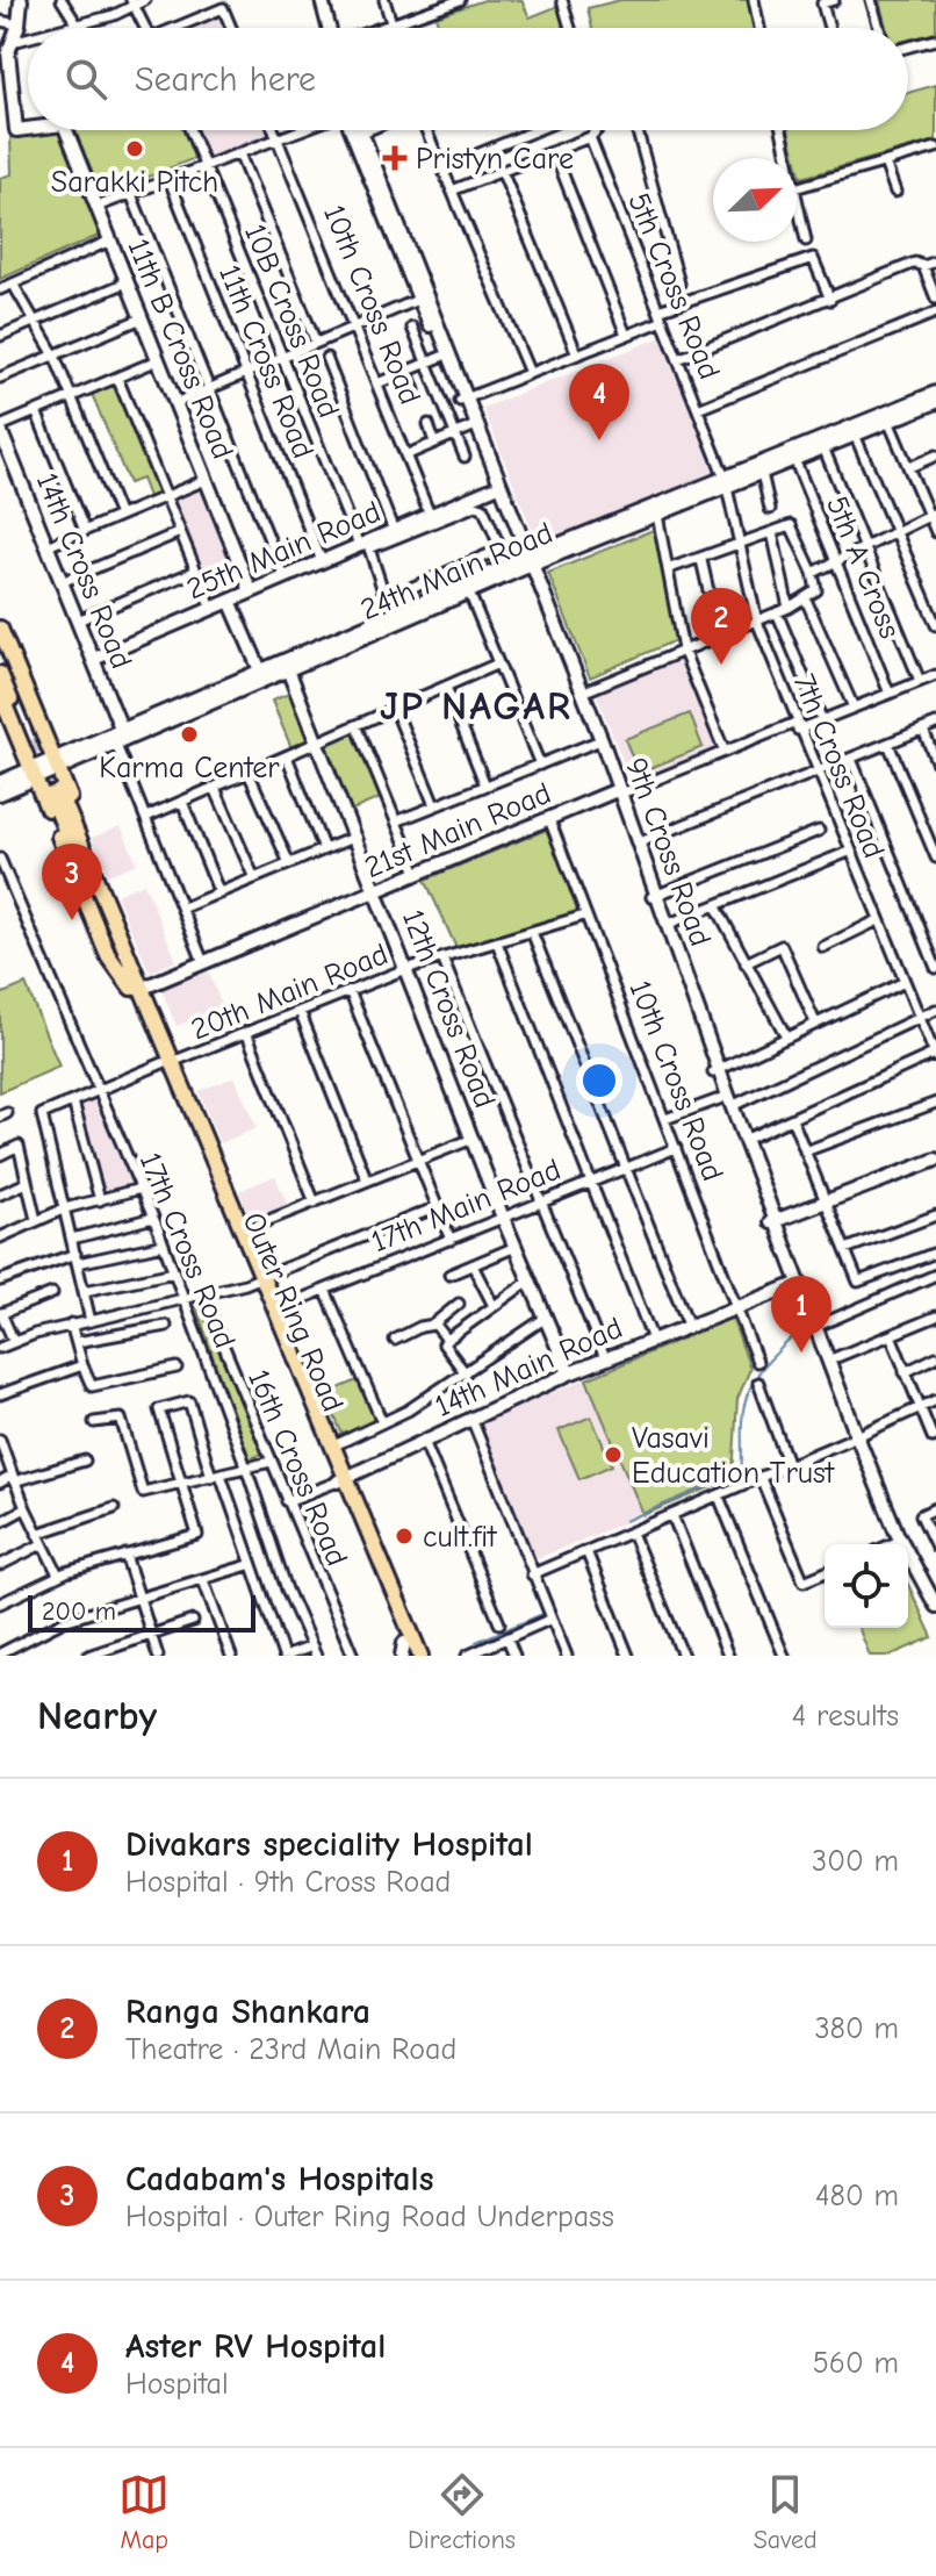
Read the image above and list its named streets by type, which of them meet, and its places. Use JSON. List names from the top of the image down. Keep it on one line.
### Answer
{"streets":{"highway":["Outer Ring Road"],"main road":["11th B Cross Road","25th Main Road","14th Cross Road","24th Main Road","21st Main Road","9th Cross Road","12th Cross Road","14th Main Road"],"street":["5th Cross Road","10th Cross Road","10B Cross Road","11th Cross Road","5th A Cross","7th Cross Road","20th Main Road","17th Main Road","17th Cross Road","16th Cross Road"]},"crossings":[["5th Cross Road","24th Main Road"],["5th Cross Road","7th Cross Road"],["10th Cross Road","25th Main Road"],["10th Cross Road","21st Main Road"],["10th Cross Road","20th Main Road"],["10th Cross Road","17th Main Road"],["10th Cross Road","14th Main Road"],["10B Cross Road","25th Main Road"],["11th B Cross Road","25th Main Road"],["11th Cross Road","25th Main Road"],["25th Main Road","14th Cross Road"],["25th Main Road","9th Cross Road"],["5th A Cross","24th Main Road"],["5th A Cross","21st Main Road"],["14th Cross Road","24th Main Road"],["24th Main Road","7th Cross Road"],["24th Main Road","9th Cross Road"],["24th Main Road","12th Cross Road"],["7th Cross Road","21st Main Road"],["21st Main Road","9th Cross Road"],["21st Main Road","12th Cross Road"],["21st Main Road","Outer Ring Road"],["9th Cross Road","14th Main Road"],["20th Main Road","12th Cross Road"],["20th Main Road","17th Cross Road"],["20th Main Road","Outer Ring Road"],["12th Cross Road","17th Main Road"],["12th Cross Road","14th Main Road"],["17th Main Road","Outer Ring Road"],["Outer Ring Road","14th Main Road"],["14th Main Road","16th Cross Road"]],"districts":["JP NAGAR"],"places":{"other":["Sarakki Pitch","Karma Center","Vasavi Education Trust","cult.fit"],"health":["Pristyn Care"]},"scale_bar":"200 m","north":"top right","page":{"search":"Search here","pins":["4","2","3","1"],"scale":"200 m","heading":["Nearby","4 results"],"list":[{"mark":"1","name":"Divakars speciality Hospital","note":"Hospital · 9th Cross Road","value":"300 m"},{"mark":"2","name":"Ranga Shankara","note":"Theatre · 23rd Main Road","value":"380 m"},{"mark":"3","name":"Cadabam's Hospitals","note":"Hospital · Outer Ring Road Underpass","value":"480 m"},{"mark":"4","name":"Aster RV Hospital","note":"Hospital","value":"560 m"}],"nav":["Map","Directions","Saved"]}}
